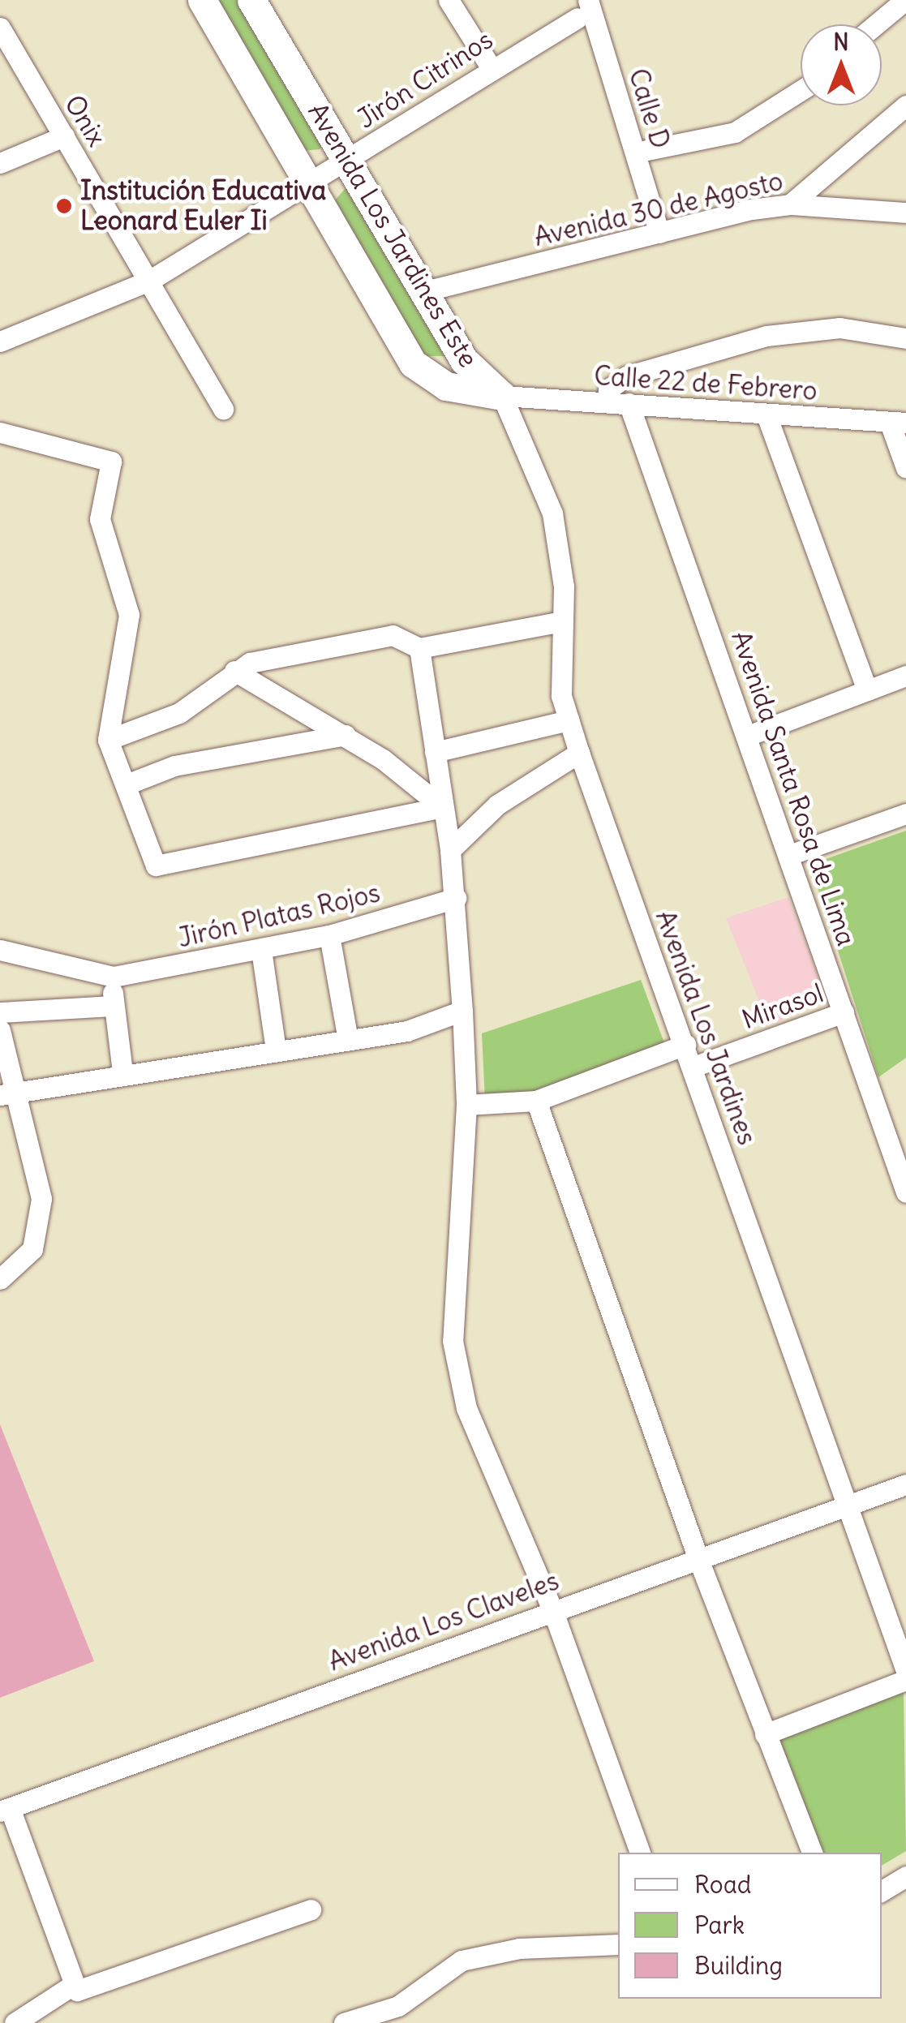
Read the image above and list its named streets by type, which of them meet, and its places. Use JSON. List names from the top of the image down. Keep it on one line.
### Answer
{"streets":{"street":["Jirón Citrinos","Calle D","Onix","Avenida 30 de Agosto","Avenida Los Jardines Este","Calle 22 de Febrero","Avenida Santa Rosa de Lima","Jirón Platas Rojos","Mirasol","Avenida Los Jardines","Avenida Los Claveles"]},"crossings":[["Jirón Citrinos","Calle D"],["Jirón Citrinos","Onix"],["Jirón Citrinos","Avenida Los Jardines Este"],["Calle D","Avenida 30 de Agosto"],["Avenida 30 de Agosto","Avenida Los Jardines Este"],["Avenida Los Jardines Este","Calle 22 de Febrero"],["Avenida Los Jardines Este","Avenida Los Jardines"],["Calle 22 de Febrero","Avenida Santa Rosa de Lima"],["Calle 22 de Febrero","Avenida Los Jardines"],["Avenida Santa Rosa de Lima","Mirasol"],["Mirasol","Avenida Los Jardines"],["Avenida Los Jardines","Avenida Los Claveles"]],"places":["Institución Educativa Leonard Euler Ii"],"legend":["Road","Park","Building"],"north":"top"}
